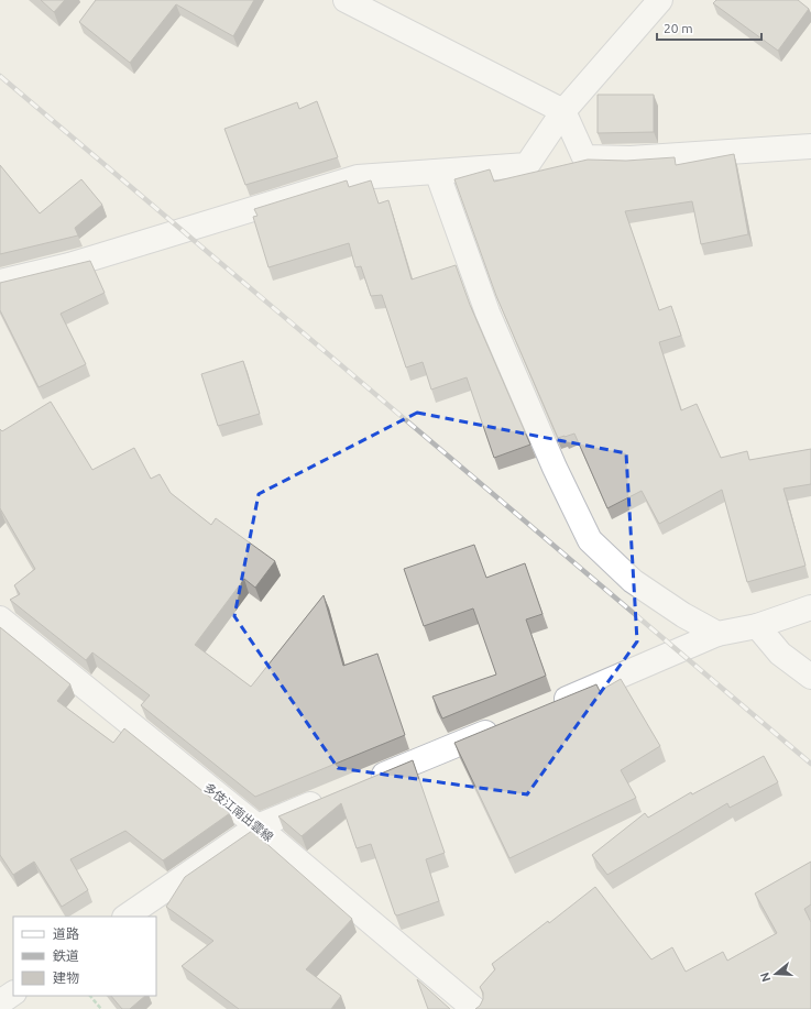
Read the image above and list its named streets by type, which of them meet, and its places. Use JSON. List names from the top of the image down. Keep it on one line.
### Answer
{"streets":{"street":["多伎江南出雲線"]},"legend":["道路","鉄道","建物"],"scale_bar":"20 m","north":"left"}
